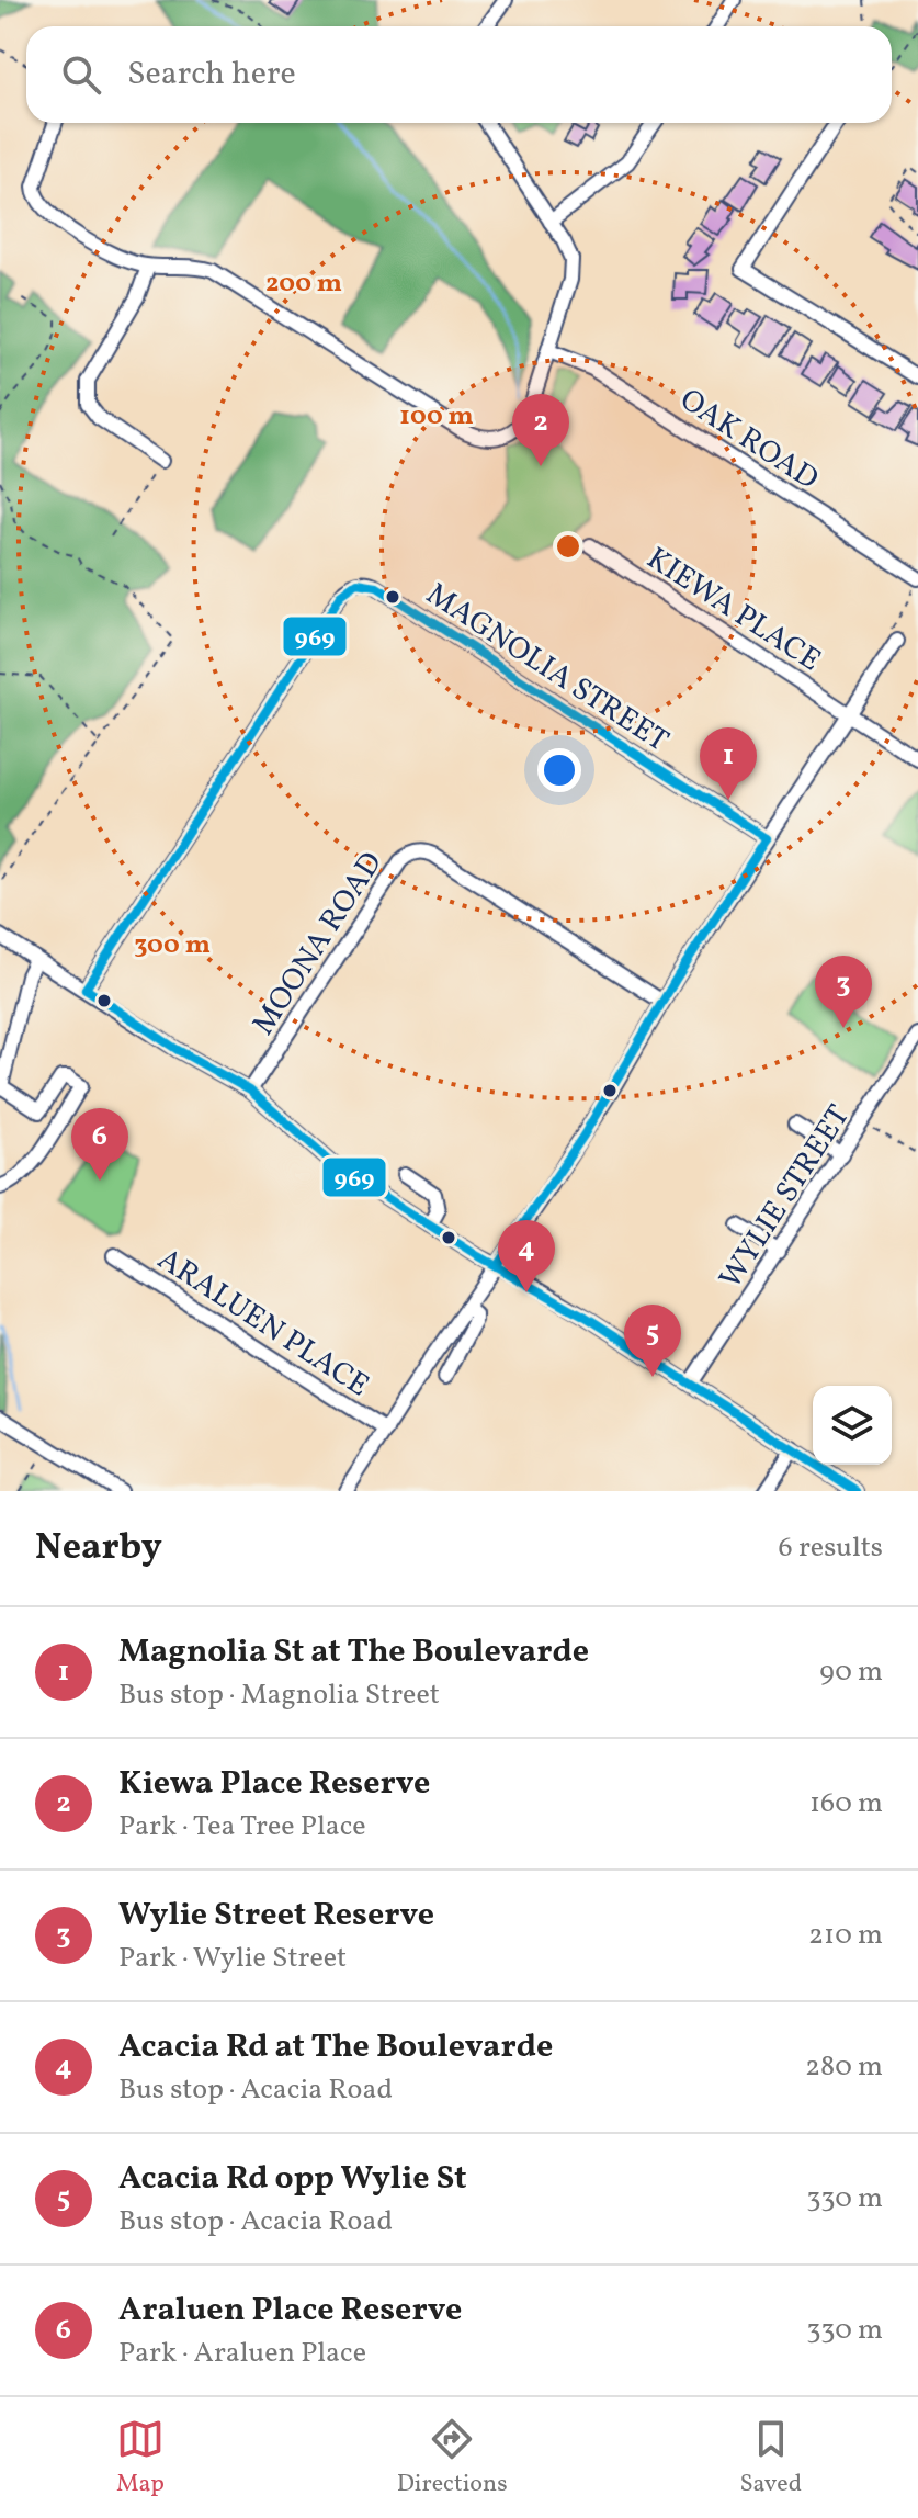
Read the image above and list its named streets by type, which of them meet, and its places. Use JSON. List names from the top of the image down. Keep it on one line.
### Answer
{"streets":{"street":["OAK ROAD","KIEWA PLACE","MAGNOLIA STREET","MOONA ROAD","WYLIE STREET","ARALUEN PLACE"]},"lines":["transit line 969"],"page":{"search":"Search here","pins":["2","1","3","6","4","5"],"heading":["Nearby","6 results"],"list":[{"mark":"1","name":"Magnolia St at The Boulevarde","note":"Bus stop · Magnolia Street","value":"90 m"},{"mark":"2","name":"Kiewa Place Reserve","note":"Park · Tea Tree Place","value":"160 m"},{"mark":"3","name":"Wylie Street Reserve","note":"Park · Wylie Street","value":"210 m"},{"mark":"4","name":"Acacia Rd at The Boulevarde","note":"Bus stop · Acacia Road","value":"280 m"},{"mark":"5","name":"Acacia Rd opp Wylie St","note":"Bus stop · Acacia Road","value":"330 m"},{"mark":"6","name":"Araluen Place Reserve","note":"Park · Araluen Place","value":"330 m"}],"nav":["Map","Directions","Saved"]},"rings":["200 m","100 m","300 m"]}
